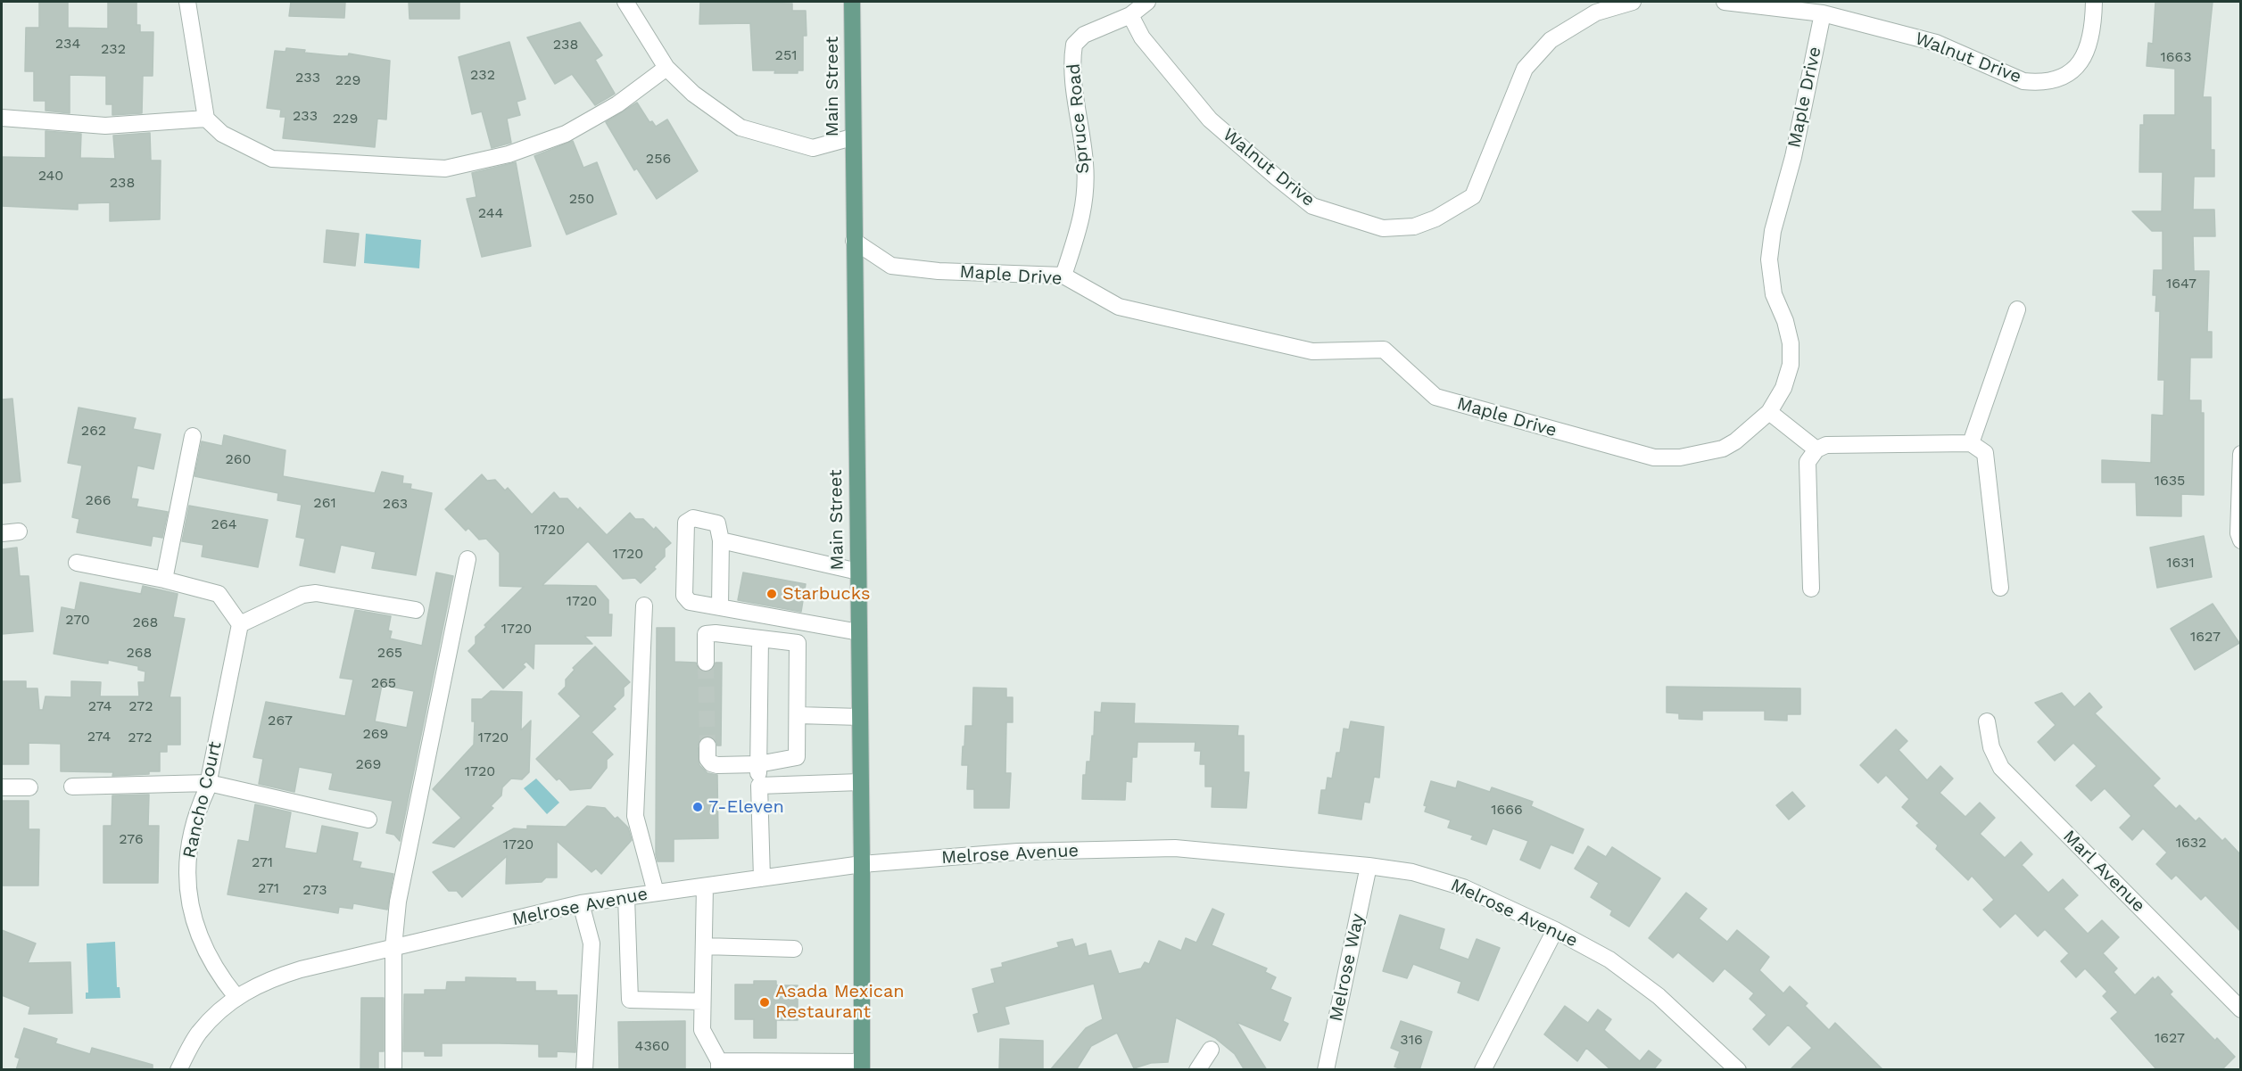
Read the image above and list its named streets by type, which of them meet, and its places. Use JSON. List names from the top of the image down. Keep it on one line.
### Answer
{"streets":{"main road":["Main Street"],"street":["Walnut Drive","Maple Drive","Spruce Road","Rancho Court","Melrose Avenue","Marl Avenue","Melrose Way"]},"crossings":[["Walnut Drive","Maple Drive"],["Walnut Drive","Spruce Road"],["Main Street","Maple Drive"],["Main Street","Melrose Avenue"],["Maple Drive","Spruce Road"],["Rancho Court","Melrose Avenue"],["Melrose Avenue","Melrose Way"]],"places":["Starbucks","7-Eleven","Asada Mexican Restaurant"],"house_numbers":["234","238","232","251","1663","232","233","229","233","229","256","240","238","250","244","1647","262","260","1635","266","261","263","264","1720","1720","1631","1720","270","268","1720","1627","268","265","265","274","272","267","269","274","272","1720","269","1720","1666","276","1632","1720","271","271","273","1627","316","4360"]}
